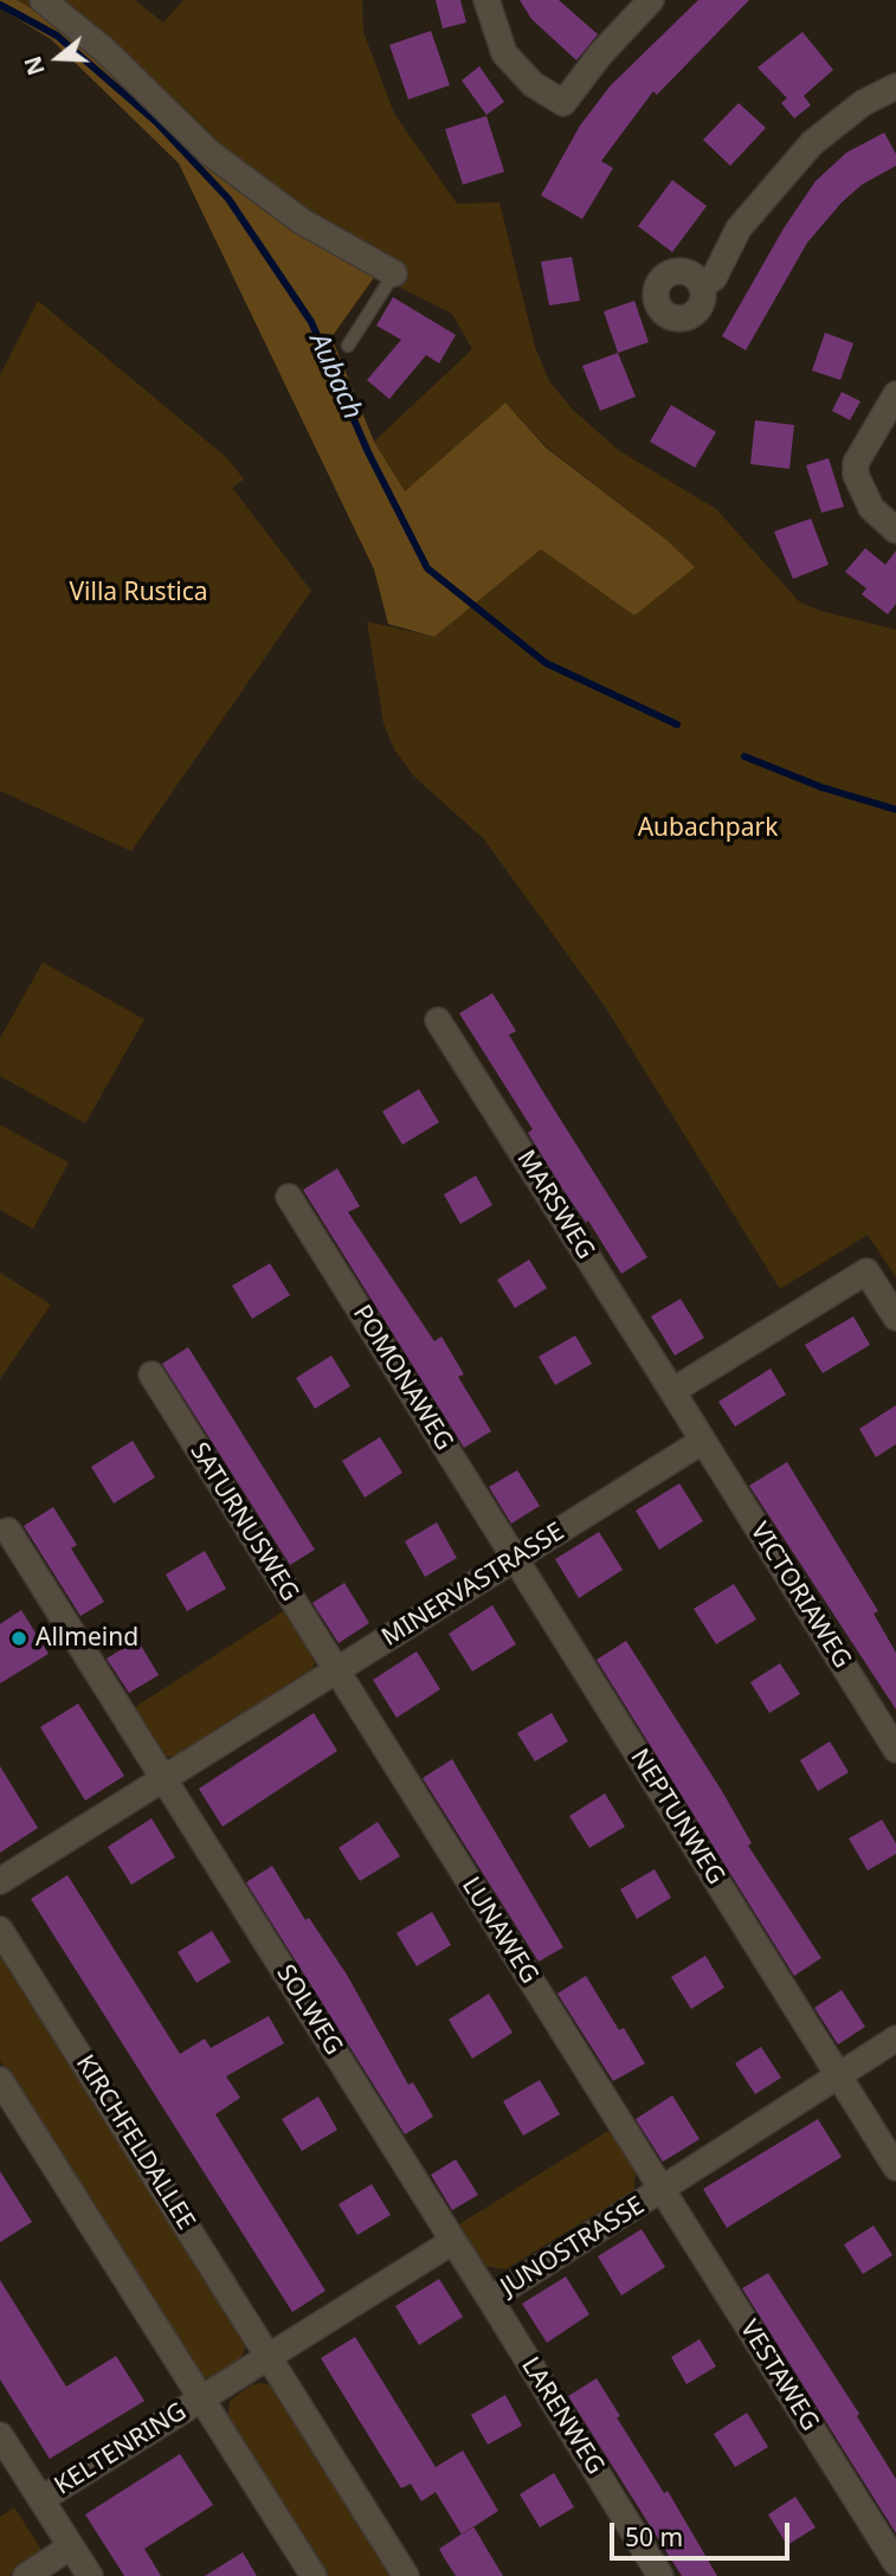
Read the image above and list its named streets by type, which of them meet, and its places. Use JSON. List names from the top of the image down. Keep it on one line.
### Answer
{"streets":{"street":["MARSWEG","POMONAWEG","SATURNUSWEG","MINERVASTRASSE","VICTORIAWEG","NEPTUNWEG","LUNAWEG","SOLWEG","KIRCHFELDALLEE","JUNOSTRASSE","VESTAWEG","LARENWEG","KELTENRING"]},"crossings":[["POMONAWEG","MINERVASTRASSE"],["POMONAWEG","NEPTUNWEG"],["SATURNUSWEG","MINERVASTRASSE"],["SATURNUSWEG","LUNAWEG"],["MINERVASTRASSE","VICTORIAWEG"],["MINERVASTRASSE","NEPTUNWEG"],["MINERVASTRASSE","LUNAWEG"],["MINERVASTRASSE","SOLWEG"],["NEPTUNWEG","JUNOSTRASSE"],["LUNAWEG","JUNOSTRASSE"],["LUNAWEG","VESTAWEG"],["SOLWEG","JUNOSTRASSE"],["JUNOSTRASSE","VESTAWEG"],["JUNOSTRASSE","LARENWEG"]],"water":["Aubach"],"parks":["Villa Rustica","Aubachpark"],"places":["Allmeind"],"scale_bar":"50 m","north":"left"}
